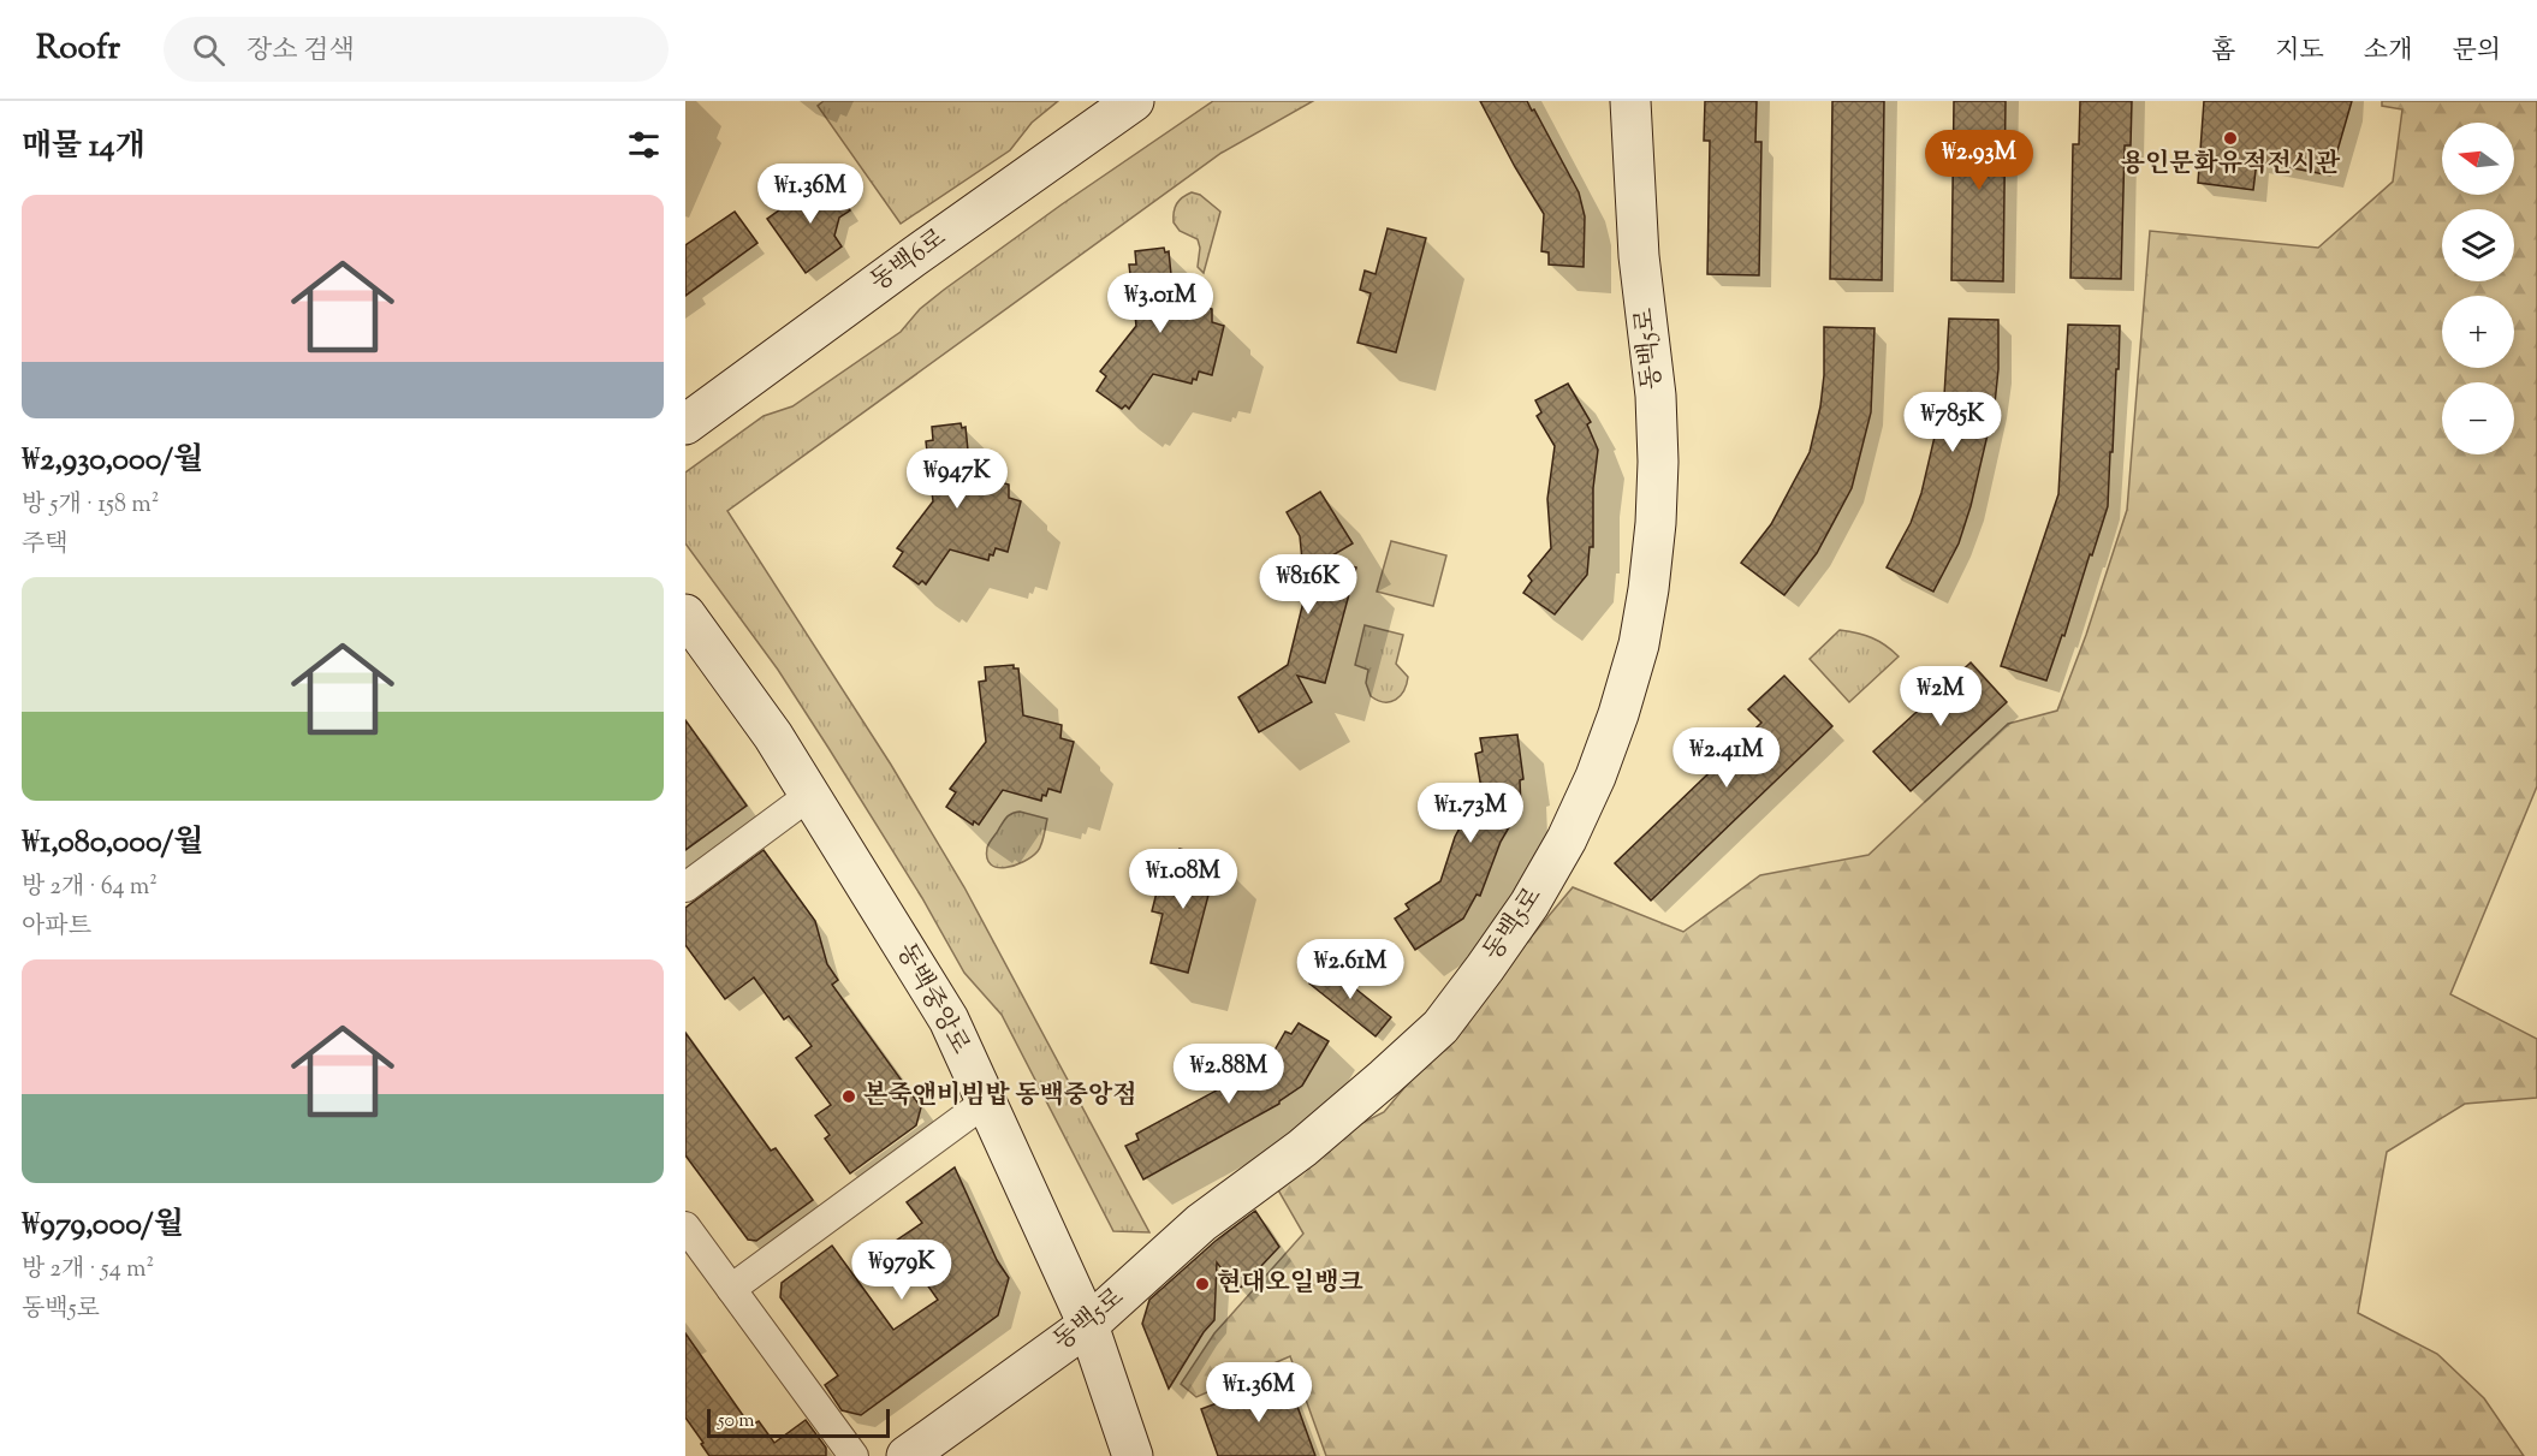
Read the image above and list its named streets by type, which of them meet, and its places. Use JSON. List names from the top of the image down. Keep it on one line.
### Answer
{"streets":{"street":["동백6로","동백5로","동백중앙로"]},"crossings":[["동백5로","동백중앙로"]],"places":["용인문화유적전시관","본죽앤비빔밥 동백중앙점","현대오일뱅크"],"scale_bar":"50 m","north":"left","page":{"header":"Roofr","search":"장소 검색","nav":["홈","지도","소개","문의"],"heading":"매물 14개","map_buttons":["+","−"],"price":["₩2.93M","₩1.36M","₩3.01M","₩785K","₩947K","₩816K","₩2M","₩2.41M","₩1.73M","₩1.08M","₩2.61M","₩2.88M","₩979K","₩1.36M"],"list":[{"name":"₩2,930,000/월","note":"방 5개 · 158 m² · 주택"},{"name":"₩1,080,000/월","note":"방 2개 · 64 m² · 아파트"},{"name":"₩979,000/월","note":"방 2개 · 54 m² · 동백5로"}],"scale":"50 m"}}
